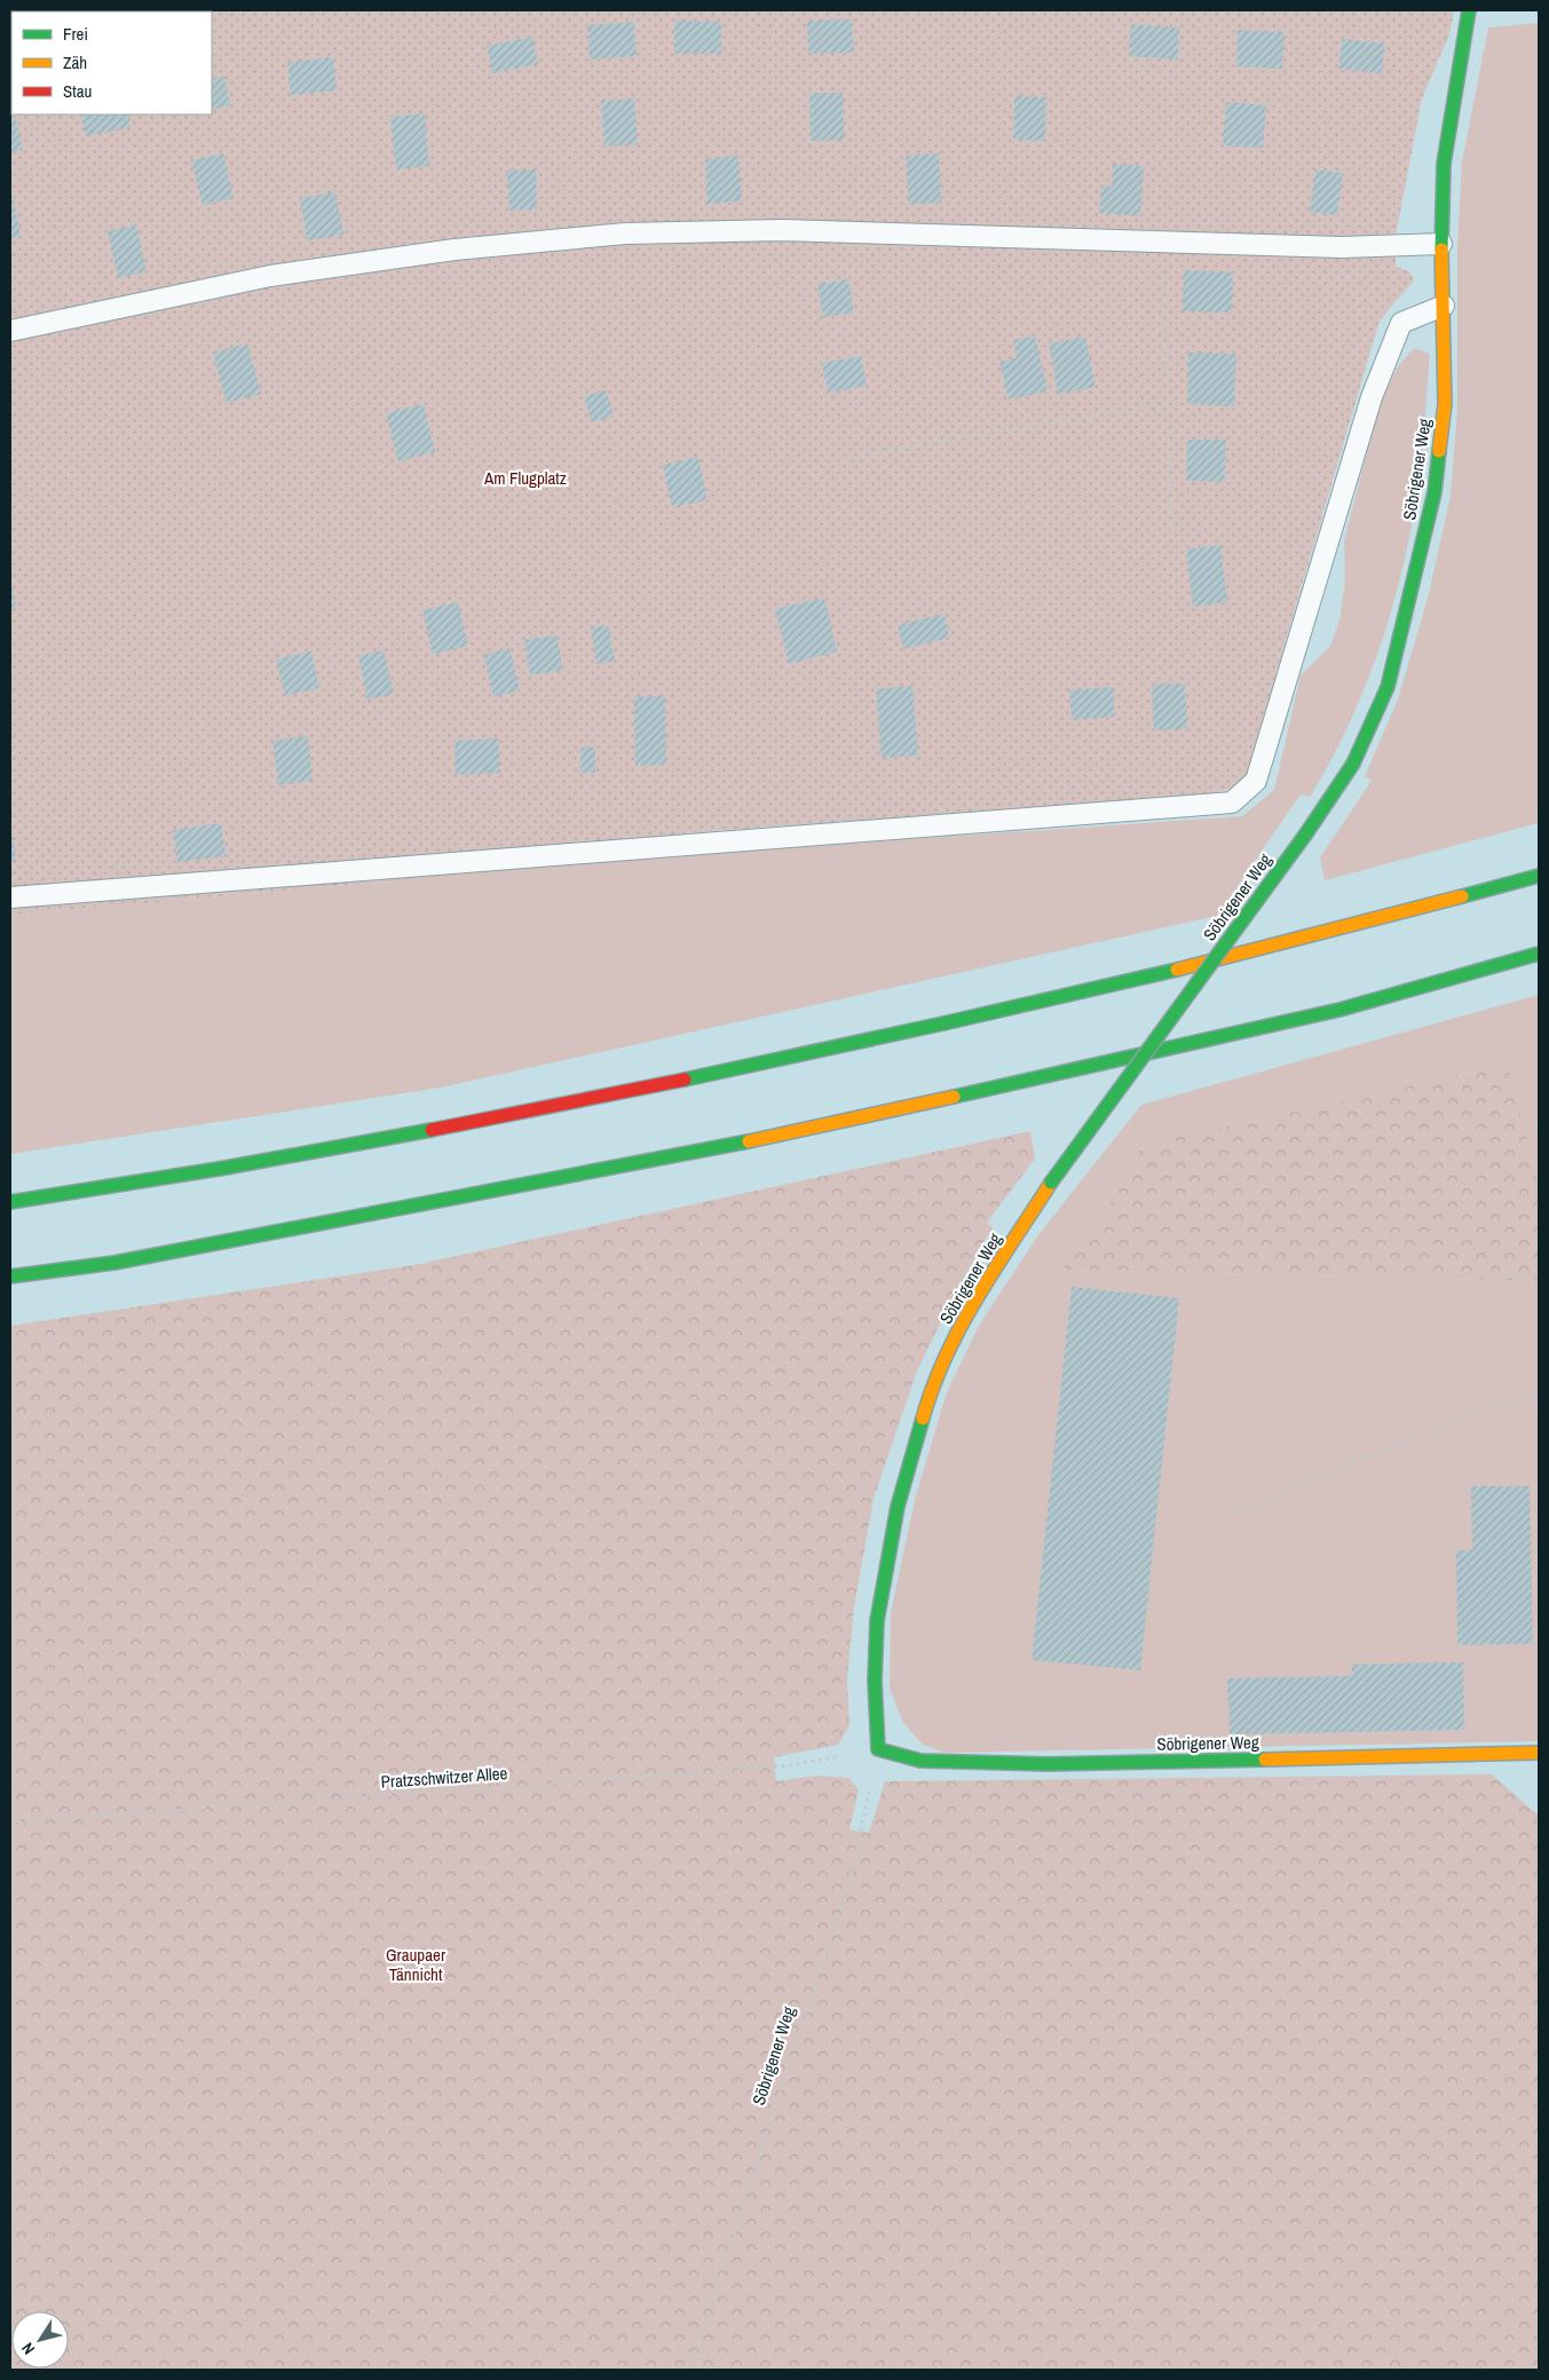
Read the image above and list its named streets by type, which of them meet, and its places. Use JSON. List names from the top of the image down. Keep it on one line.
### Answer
{"streets":{"main road":["Söbrigener Weg"],"path":["Pratzschwitzer Allee"]},"crossings":[["Söbrigener Weg","Pratzschwitzer Allee"]],"parks":["Am Flugplatz","Graupaer Tännicht"],"legend":["Frei","Zäh","Stau"],"north":"bottom left"}
